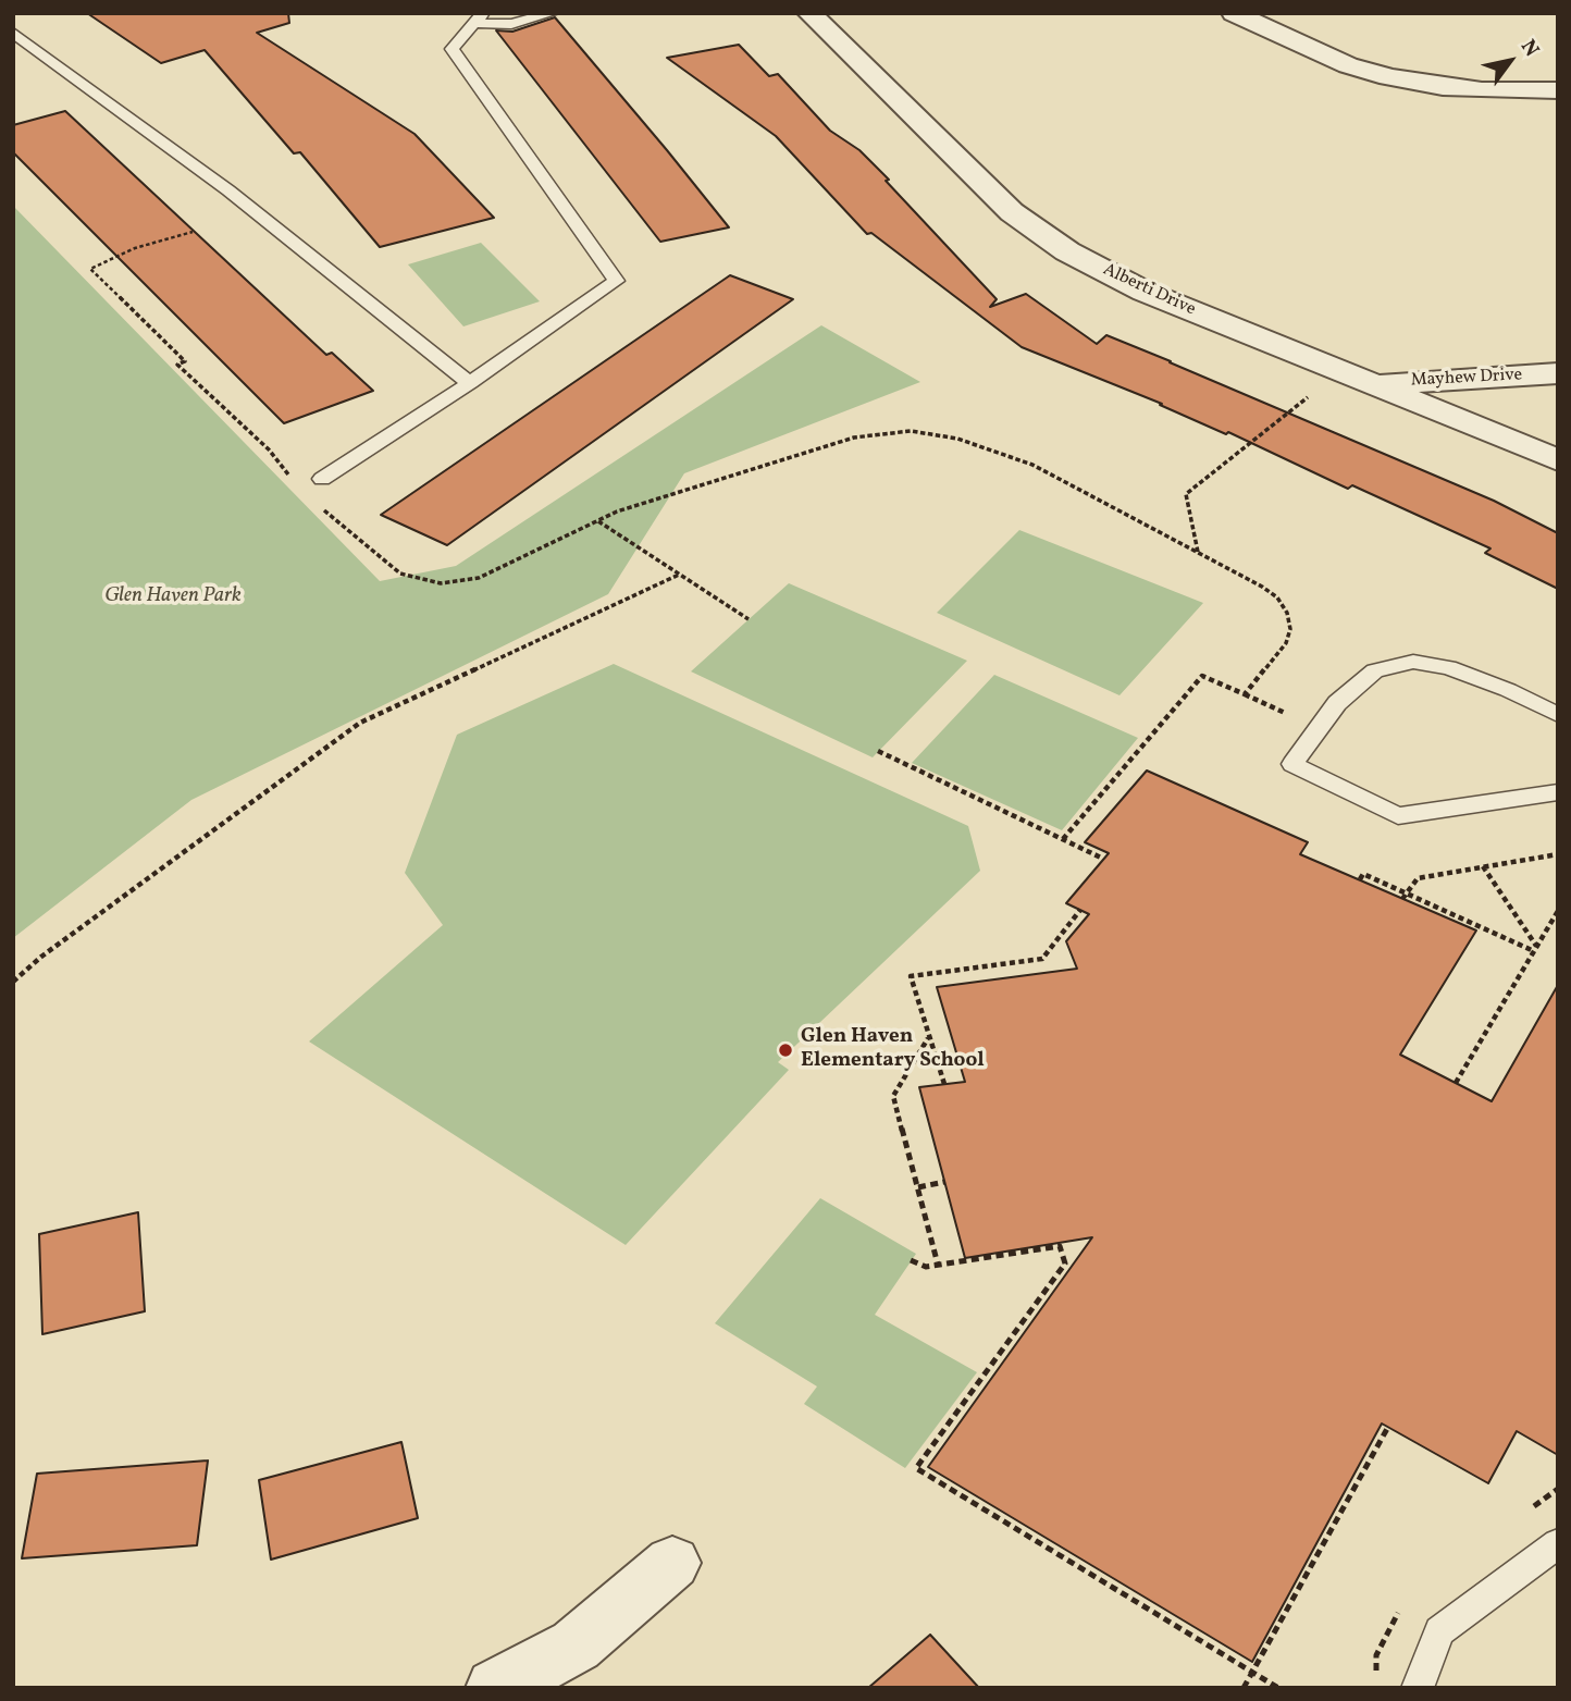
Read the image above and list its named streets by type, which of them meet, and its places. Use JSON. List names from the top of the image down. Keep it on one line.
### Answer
{"streets":{"street":["Alberti Drive","Mayhew Drive"]},"crossings":[["Alberti Drive","Mayhew Drive"]],"parks":["Glen Haven Park"],"places":["Glen Haven Elementary School"],"north":"top right"}
